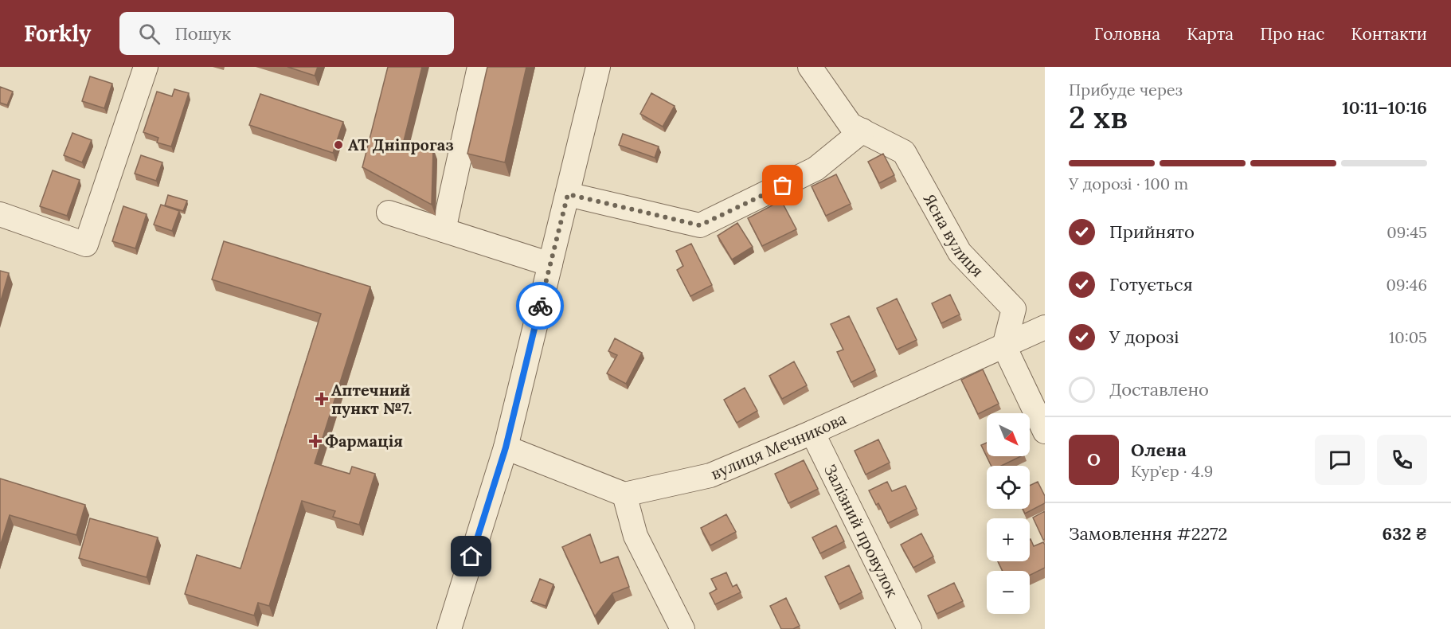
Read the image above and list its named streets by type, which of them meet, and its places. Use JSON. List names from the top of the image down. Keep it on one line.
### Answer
{"streets":{"street":["Ясна вулиця","вулиця Мечникова","Залізний провулок"]},"crossings":[["Ясна вулиця","вулиця Мечникова"],["вулиця Мечникова","Залізний провулок"]],"places":{"other":["АТ Дніпрогаз"],"health":["Аптечний пункт №7.","Фармація"]},"north":"bottom right","page":{"header":"Forkly","search":"Пошук","nav":["Головна","Карта","Про нас","Контакти"],"heading":["2 хв","Прибуде через","10:11–10:16"],"panel":["Олена","Кур’єр · 4.9","Замовлення #2272","632 ₴"],"bar":"У дорозі · 100 m","list":[["Прийнято","09:45"],["Готується","09:46"],["У дорозі","10:05"],"Доставлено"],"map_buttons":["+","−"],"round":"О"}}
